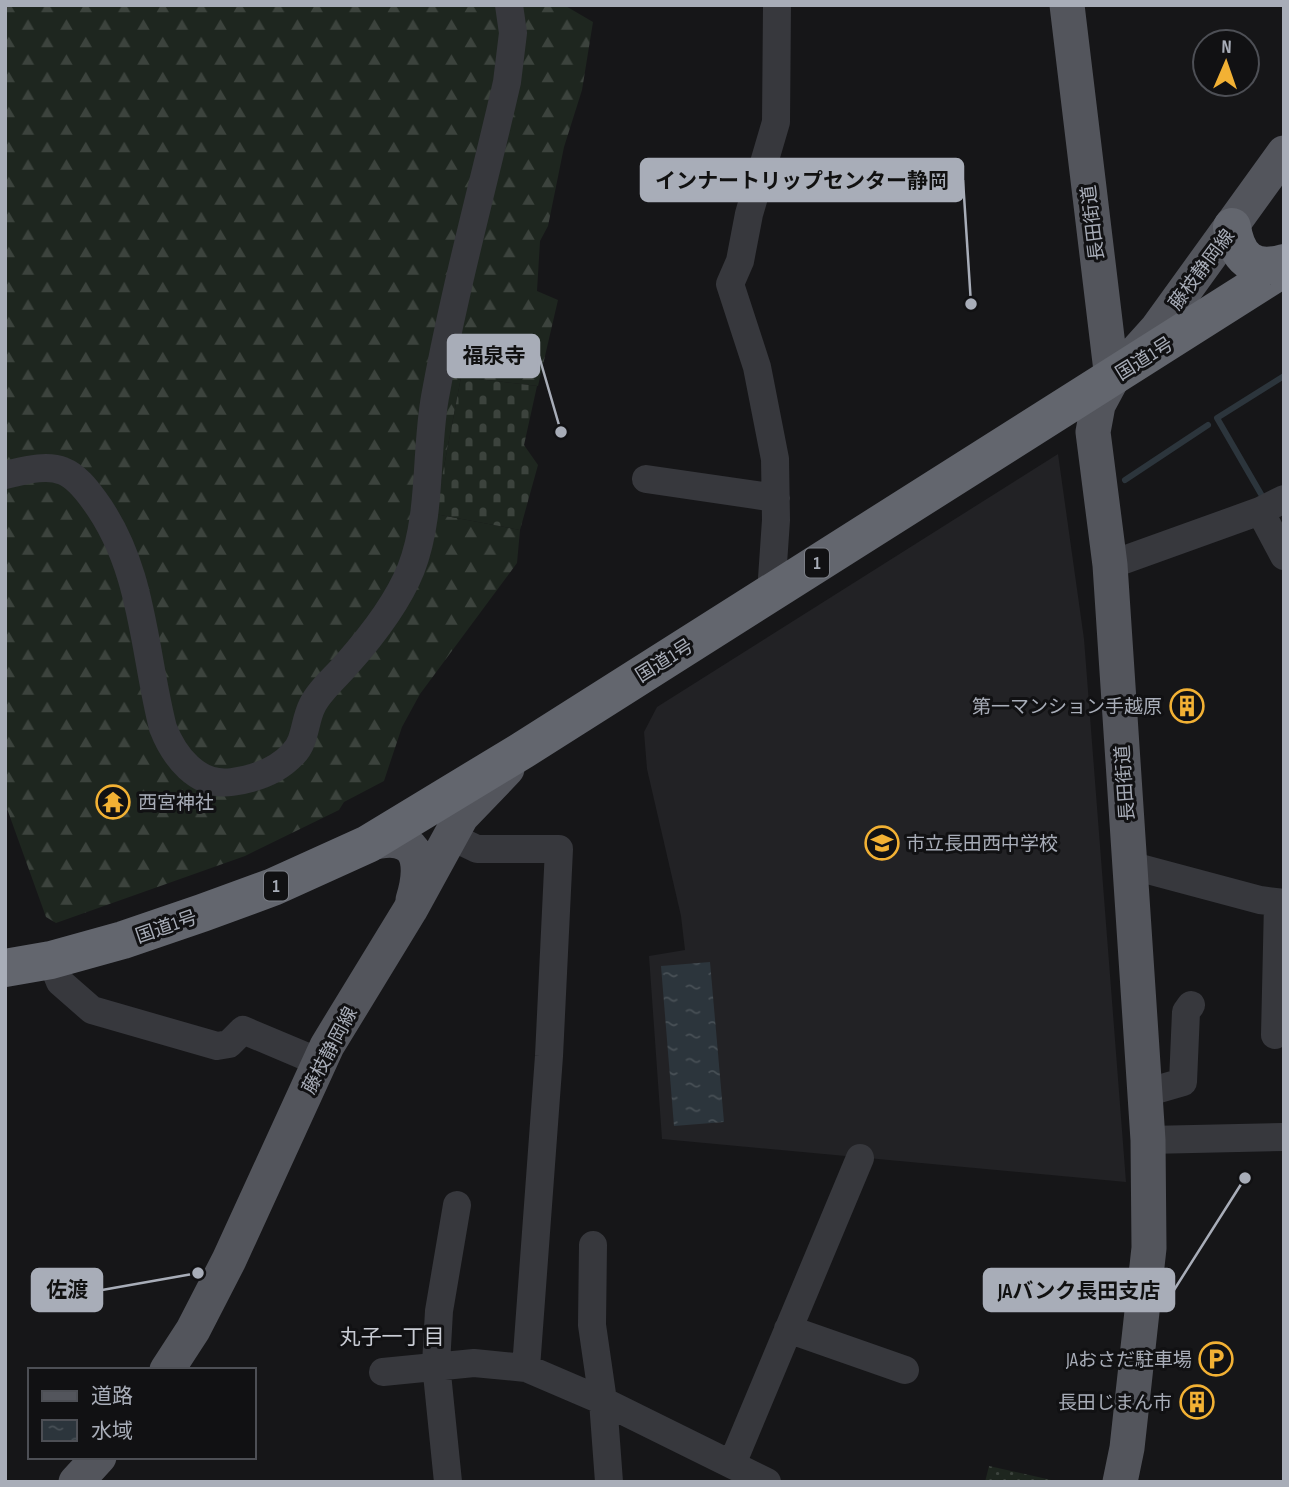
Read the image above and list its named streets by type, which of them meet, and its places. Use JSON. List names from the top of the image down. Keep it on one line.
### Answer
{"streets":{"highway":["国道1号","1"],"main road":["長田街道","藤枝静岡線"]},"crossings":[["長田街道","藤枝静岡線"],["長田街道","国道1号"],["藤枝静岡線","国道1号"]],"districts":["丸子一丁目"],"places":{"other":["インナートリップセンター静岡","福泉寺","JAバンク長田支店","佐渡"],"building":["第一マンション手越原","長田じまん市"],"temple":["西宮神社"],"school or university":["市立長田西中学校"],"parking":["JAおさだ駐車場"]},"legend":["道路","水域"],"north":"top"}
